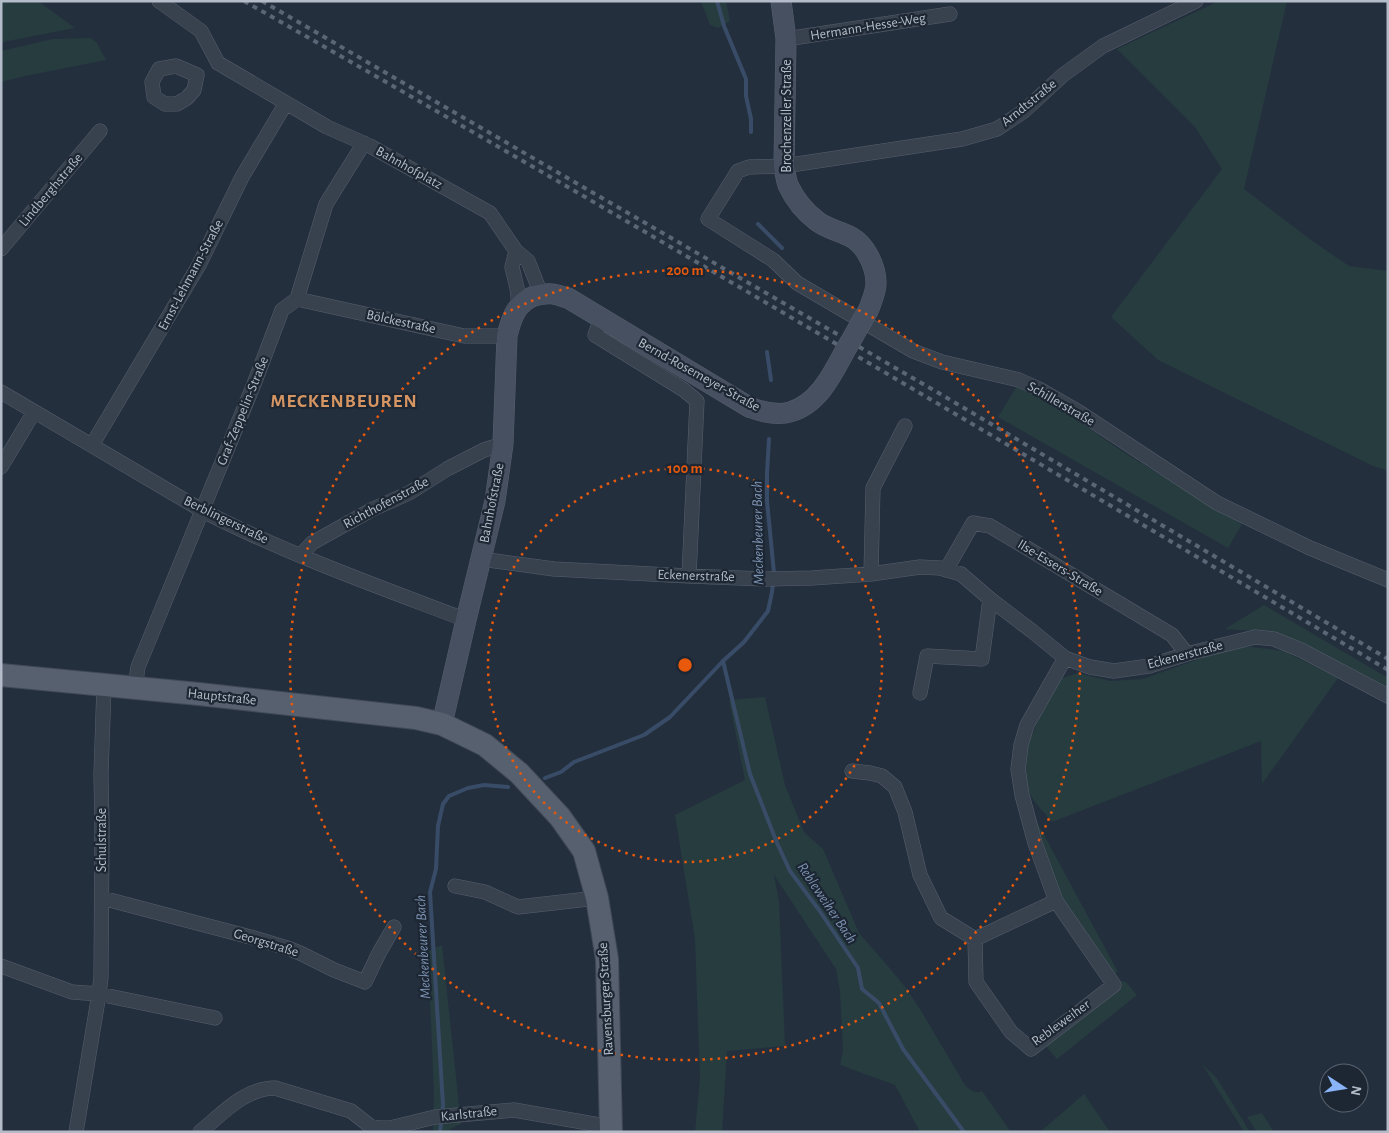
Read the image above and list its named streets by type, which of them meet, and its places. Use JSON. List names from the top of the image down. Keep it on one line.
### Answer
{"streets":{"main road":["Brochenzeller Straße","Bernd-Rosemeyer-Straße","Bahnhofstraße","Hauptstraße","Ravensburger Straße"],"street":["Hermann-Hesse-Weg","Arndtstraße","Bahnhofplatz","Lindberghstraße","Ernst-Lehmann-Straße","Bölckestraße","Schillerstraße","Graf-Zeppelin-Straße","Richthofenstraße","Berblingerstraße","Ilse-Essers-Straße","Eckenerstraße","Schulstraße","Georgstraße","Rebleweiher","Karlstraße"]},"crossings":[["Hermann-Hesse-Weg","Brochenzeller Straße"],["Arndtstraße","Brochenzeller Straße"],["Arndtstraße","Schillerstraße"],["Brochenzeller Straße","Bernd-Rosemeyer-Straße"],["Bahnhofplatz","Ernst-Lehmann-Straße"],["Bahnhofplatz","Bernd-Rosemeyer-Straße"],["Bahnhofplatz","Graf-Zeppelin-Straße"],["Ernst-Lehmann-Straße","Berblingerstraße"],["Bölckestraße","Graf-Zeppelin-Straße"],["Bölckestraße","Bahnhofstraße"],["Bernd-Rosemeyer-Straße","Eckenerstraße"],["Graf-Zeppelin-Straße","Berblingerstraße"],["Graf-Zeppelin-Straße","Hauptstraße"],["Richthofenstraße","Bahnhofstraße"],["Richthofenstraße","Berblingerstraße"],["Bahnhofstraße","Berblingerstraße"],["Bahnhofstraße","Eckenerstraße"],["Bahnhofstraße","Hauptstraße"],["Bahnhofstraße","Ravensburger Straße"],["Ilse-Essers-Straße","Eckenerstraße"],["Eckenerstraße","Rebleweiher"],["Hauptstraße","Schulstraße"],["Hauptstraße","Ravensburger Straße"],["Schulstraße","Georgstraße"],["Ravensburger Straße","Karlstraße"]],"districts":["MECKENBEUREN"],"water":["Meckenbeurer Bach","Rebleweiher Bach"],"north":"right","rings":["200 m","100 m"]}
